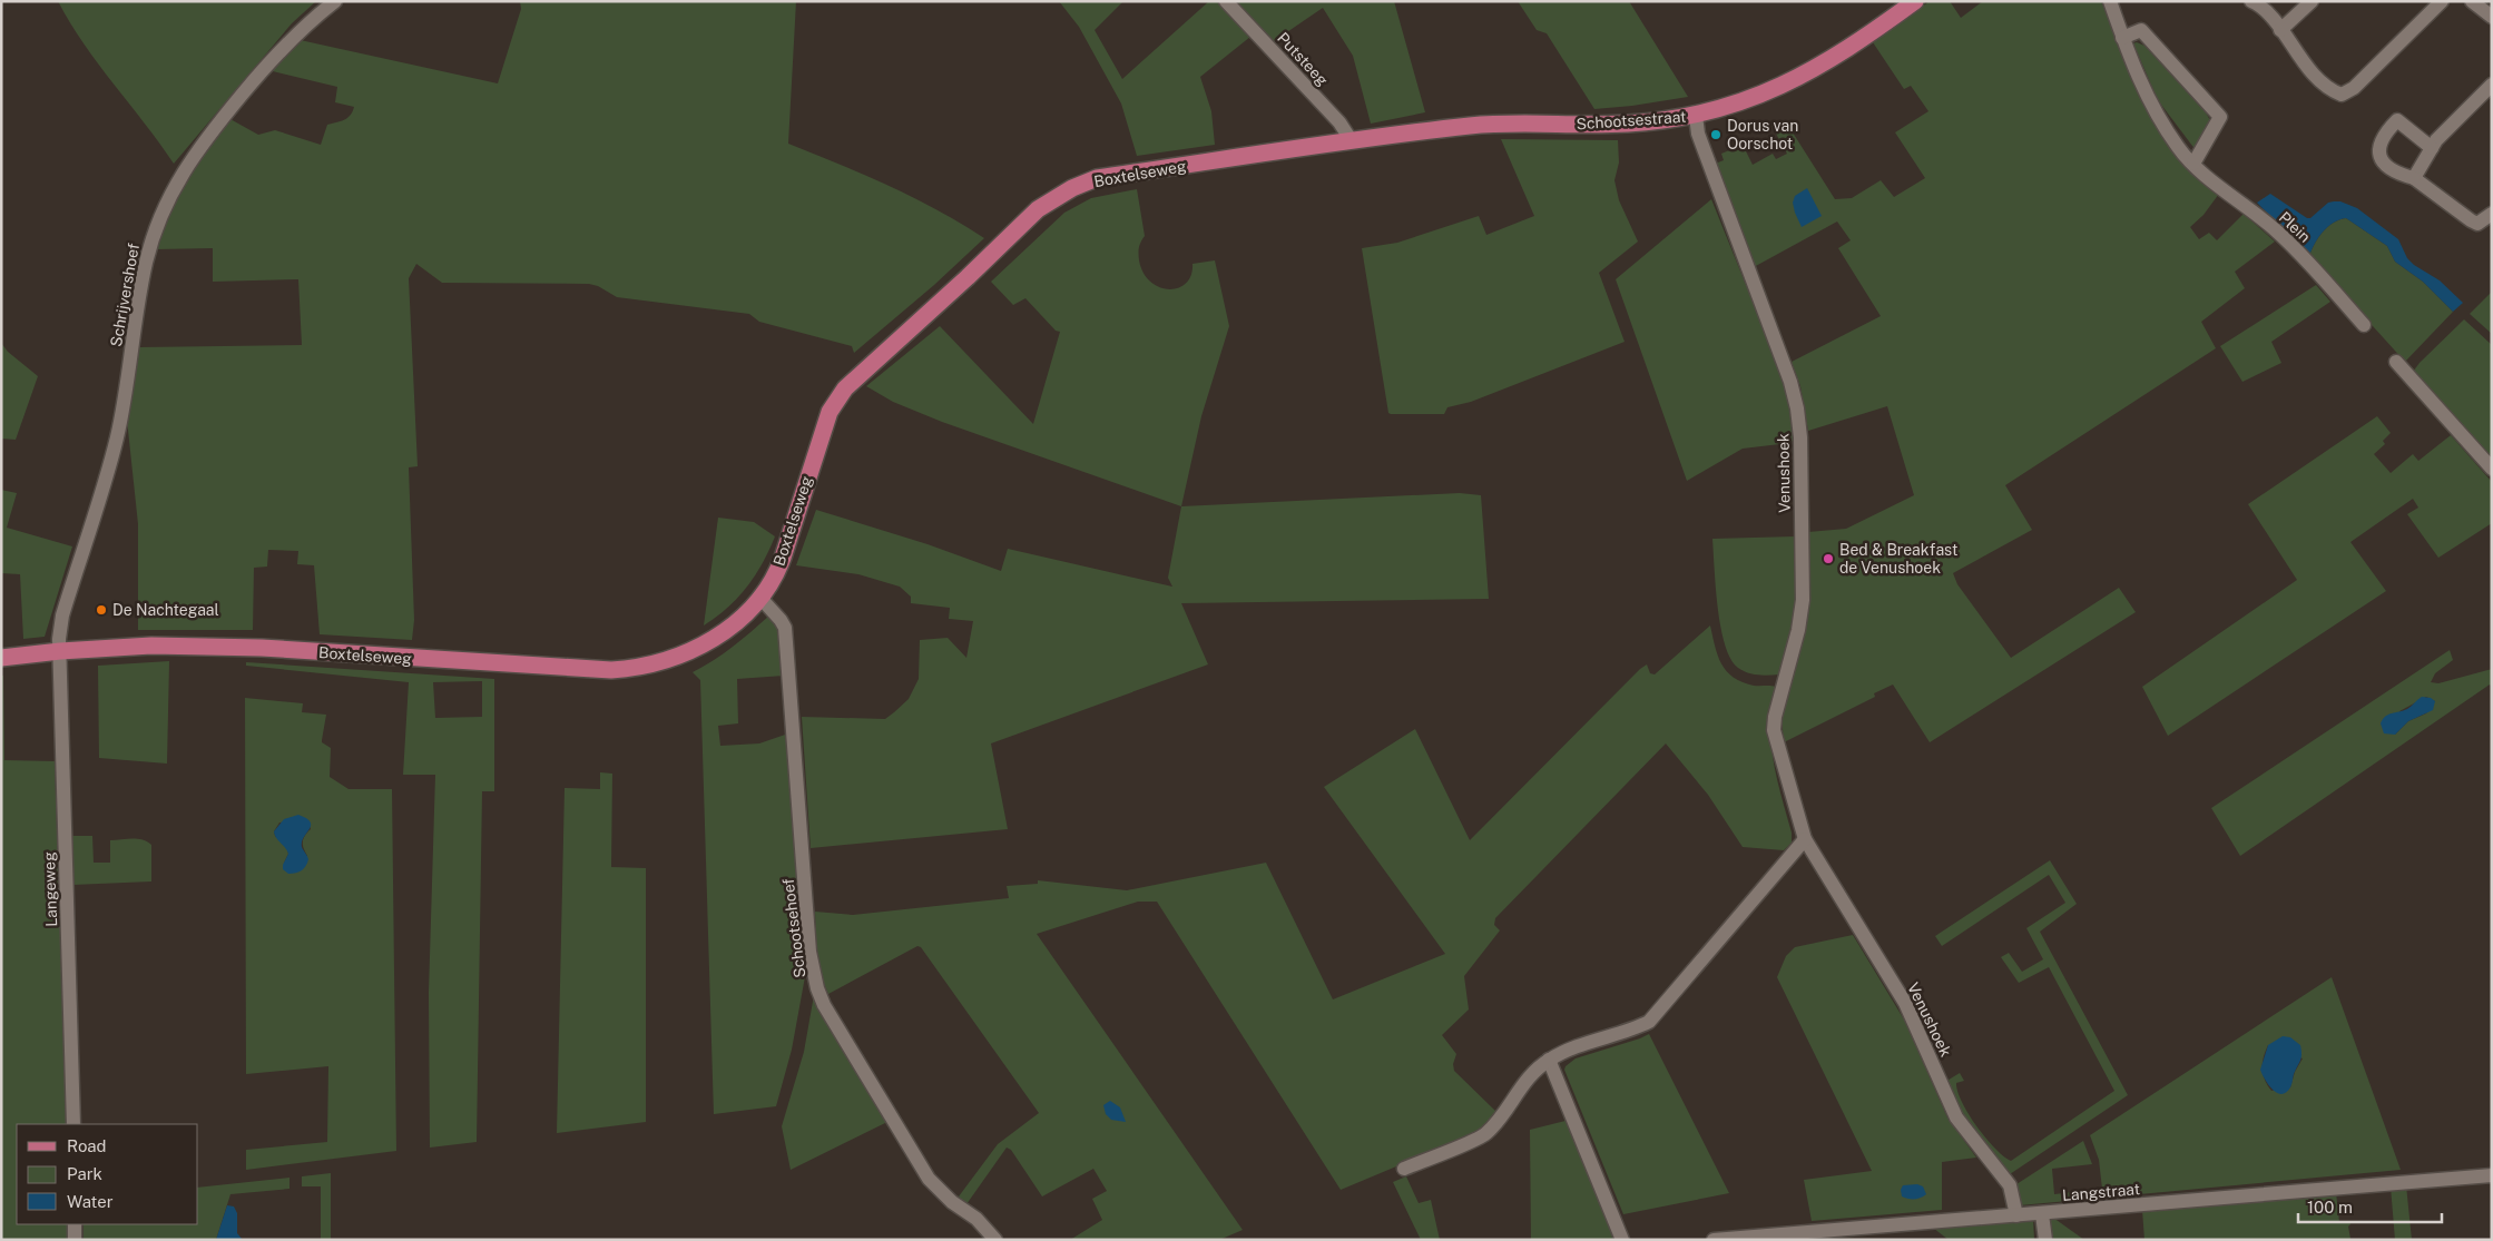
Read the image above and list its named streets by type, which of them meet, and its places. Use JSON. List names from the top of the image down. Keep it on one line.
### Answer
{"streets":{"main road":["Schootsestraat","Boxtelseweg"],"street":["Putsteeg","Plein","Schrijvershoef","Venushoek","Langeweg","Schootsehoef","Langstraat"]},"crossings":[["Putsteeg","Schootsestraat"],["Putsteeg","Boxtelseweg"],["Schootsestraat","Boxtelseweg"],["Schootsestraat","Venushoek"],["Boxtelseweg","Schrijvershoef"],["Boxtelseweg","Langeweg"],["Boxtelseweg","Schootsehoef"],["Schrijvershoef","Langeweg"],["Venushoek","Langstraat"]],"places":["Dorus van Oorschot","Bed & Breakfast de Venushoek","De Nachtegaal"],"legend":["Road","Park","Water"],"scale_bar":"100 m"}
